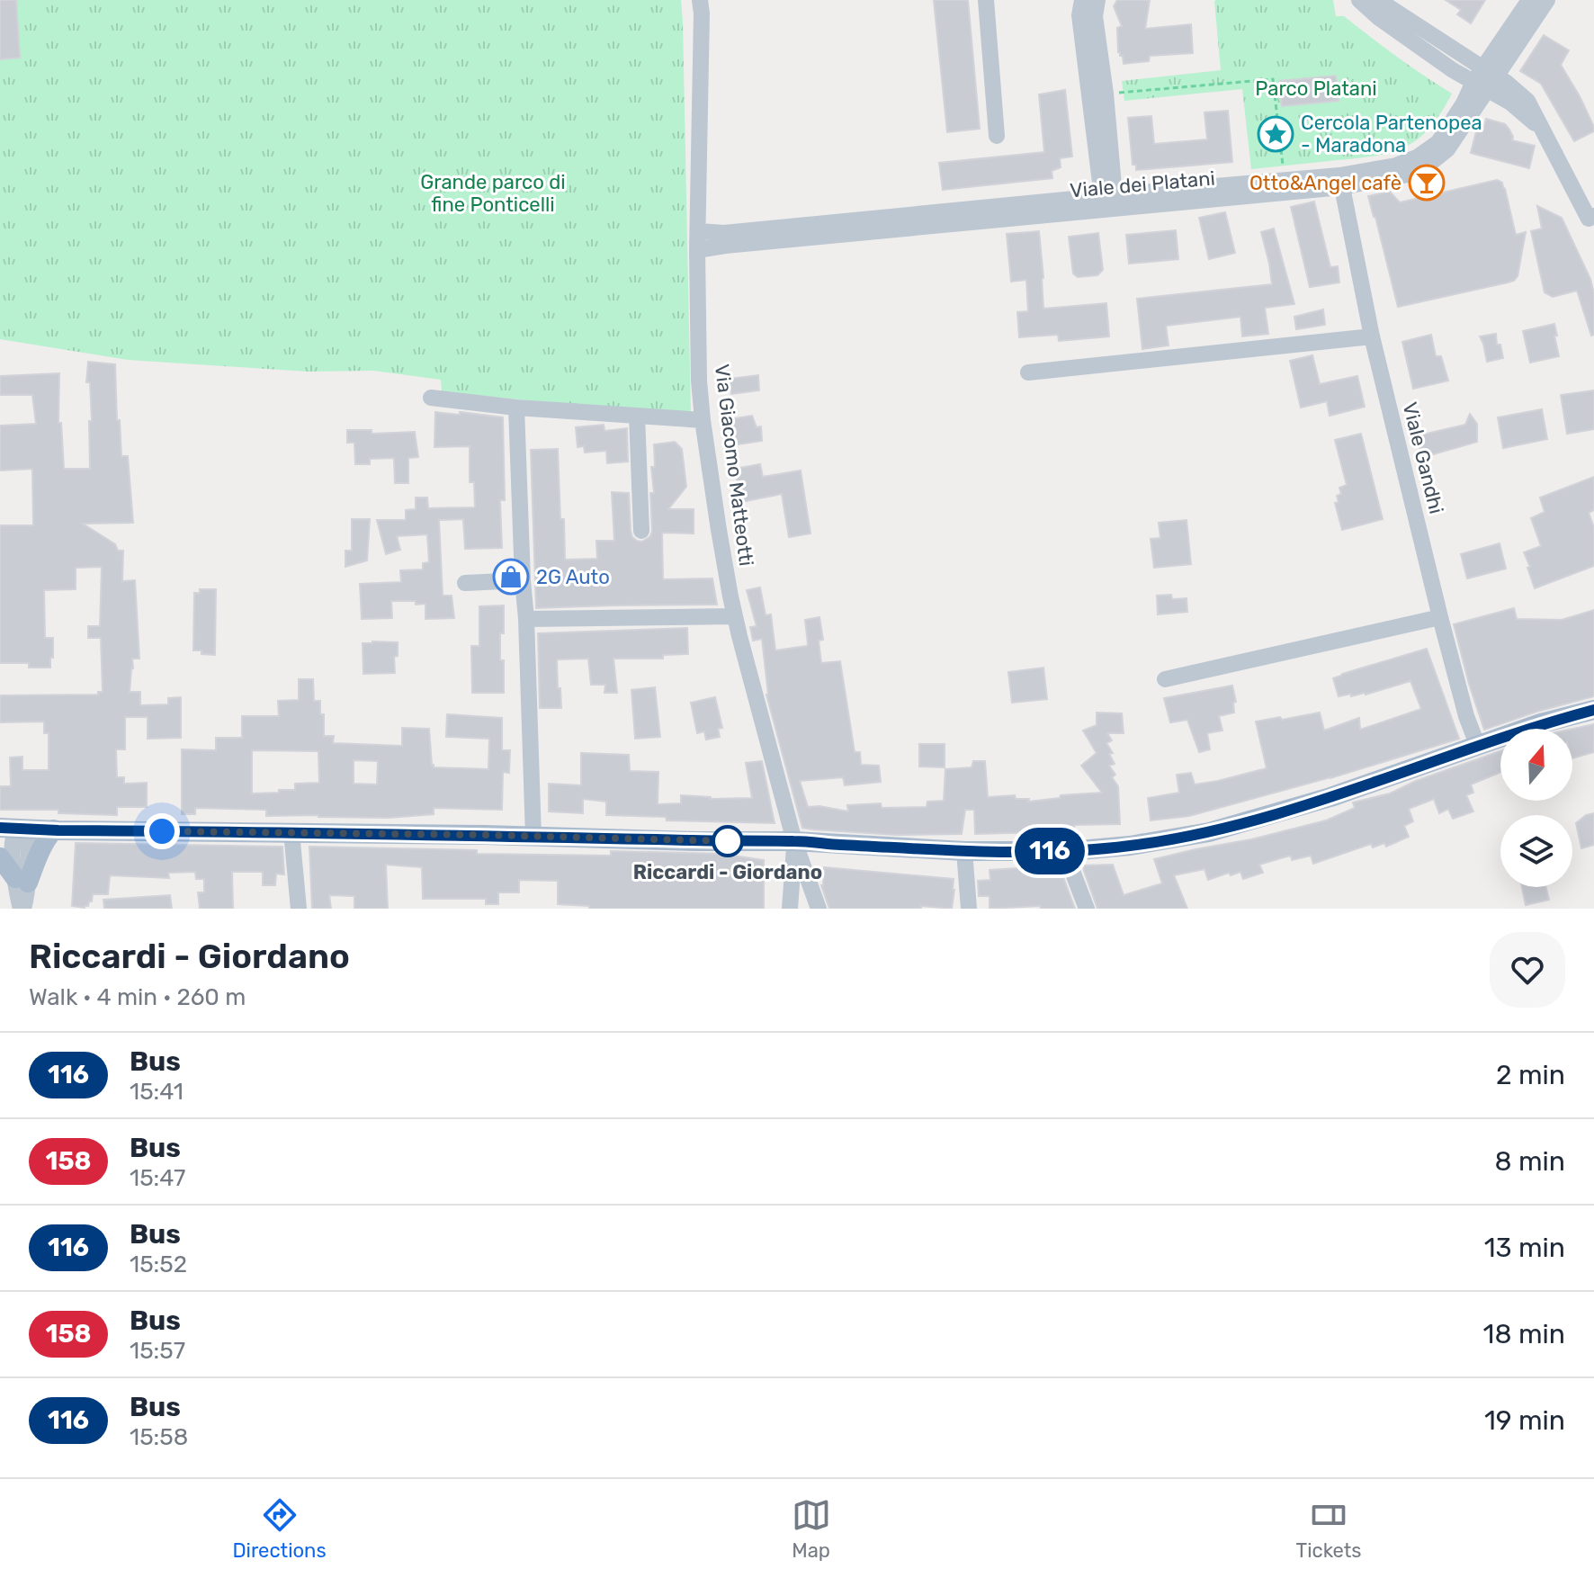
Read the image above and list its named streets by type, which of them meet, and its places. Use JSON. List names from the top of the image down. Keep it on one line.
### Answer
{"streets":{"street":["Viale dei Platani","Viale Gandhi","Via Giacomo Matteotti"]},"crossings":[["Viale dei Platani","Viale Gandhi"],["Viale dei Platani","Via Giacomo Matteotti"]],"parks":["Parco Platani","Grande parco di fine Ponticelli"],"places":{"place":["Cercola Partenopea - Maradona"],"bar":["Otto&Angel cafè"],"shop":["2G Auto"],"other":["Riccardi - Giordano"]},"lines":["bus line 116"],"north":"top","page":{"on_map":"116","heading":["Riccardi - Giordano","Walk · 4 min · 260 m"],"list":[{"mark":"116","name":"Bus","note":"15:41","value":"2 min"},{"mark":"158","name":"Bus","note":"15:47","value":"8 min"},{"mark":"116","name":"Bus","note":"15:52","value":"13 min"},{"mark":"158","name":"Bus","note":"15:57","value":"18 min"},{"mark":"116","name":"Bus","note":"15:58","value":"19 min"}],"tabs":["Directions","Map","Tickets"]}}
